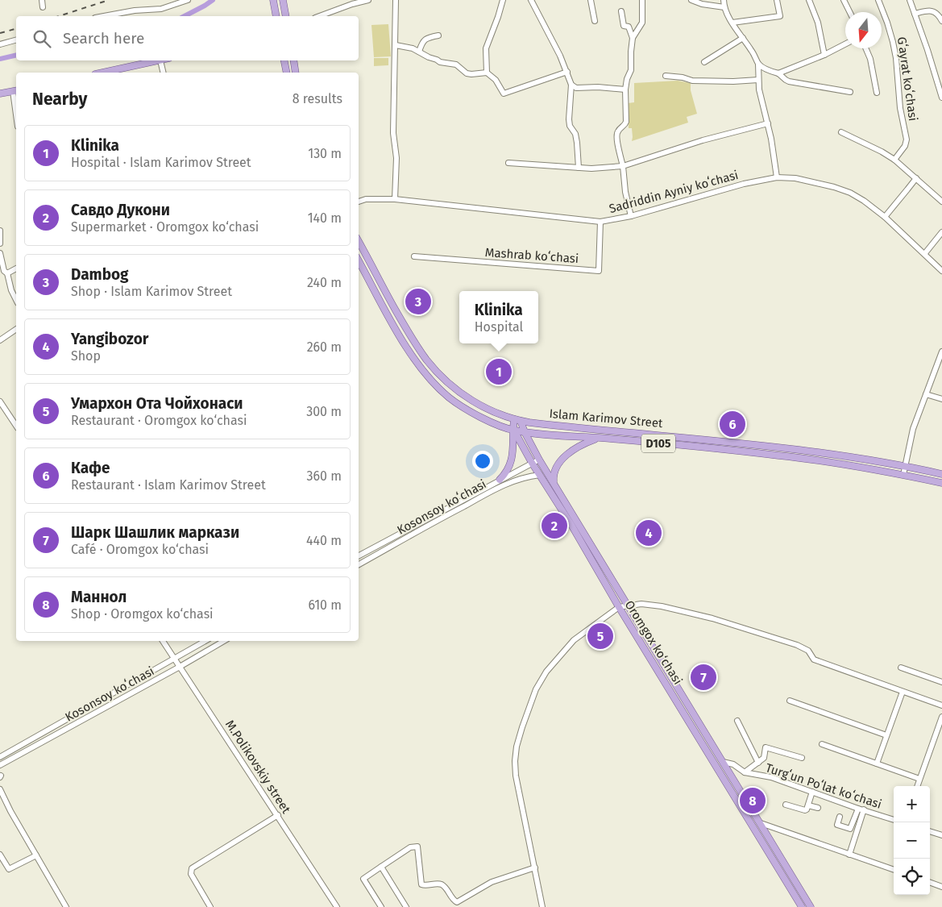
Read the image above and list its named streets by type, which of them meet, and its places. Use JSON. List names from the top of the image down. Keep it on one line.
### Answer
{"streets":{"main road":["Islam Karimov Street","D105","Oromgox ko‘chasi"],"street":["Gʻayrat koʻchasi","Sadriddin Ayniy koʻchasi","Mashrab koʻchasi","Kosonsoy koʻchasi","M.Polikovskiy street","Turgʻun Poʻlat koʻchasi"]},"crossings":[["Sadriddin Ayniy koʻchasi","Mashrab koʻchasi"],["Islam Karimov Street","Oromgox ko‘chasi"],["Kosonsoy koʻchasi","Oromgox ko‘chasi"],["Kosonsoy koʻchasi","M.Polikovskiy street"],["Oromgox ko‘chasi","Turgʻun Poʻlat koʻchasi"]],"north":"bottom","page":{"search":"Search here","heading":["Nearby","8 results"],"list":[{"mark":"1","name":"Klinika","note":"Hospital · Islam Karimov Street","value":"130 m"},{"mark":"2","name":"Савдо Дукони","note":"Supermarket · Oromgox ko‘chasi","value":"140 m"},{"mark":"3","name":"Dambog","note":"Shop · Islam Karimov Street","value":"240 m"},{"mark":"4","name":"Yangibozor","note":"Shop","value":"260 m"},{"mark":"5","name":"Умархон Ота Чойхонаси","note":"Restaurant · Oromgox ko‘chasi","value":"300 m"},{"mark":"6","name":"Кафе","note":"Restaurant · Islam Karimov Street","value":"360 m"},{"mark":"7","name":"Шарк Шашлик маркази","note":"Café · Oromgox ko‘chasi","value":"440 m"},{"mark":"8","name":"Маннол","note":"Shop · Oromgox ko‘chasi","value":"610 m"}],"pins":["3","1","6","2","4","5","7","8"],"popup":["Klinika","Hospital"],"map_buttons":["+","−"]}}
